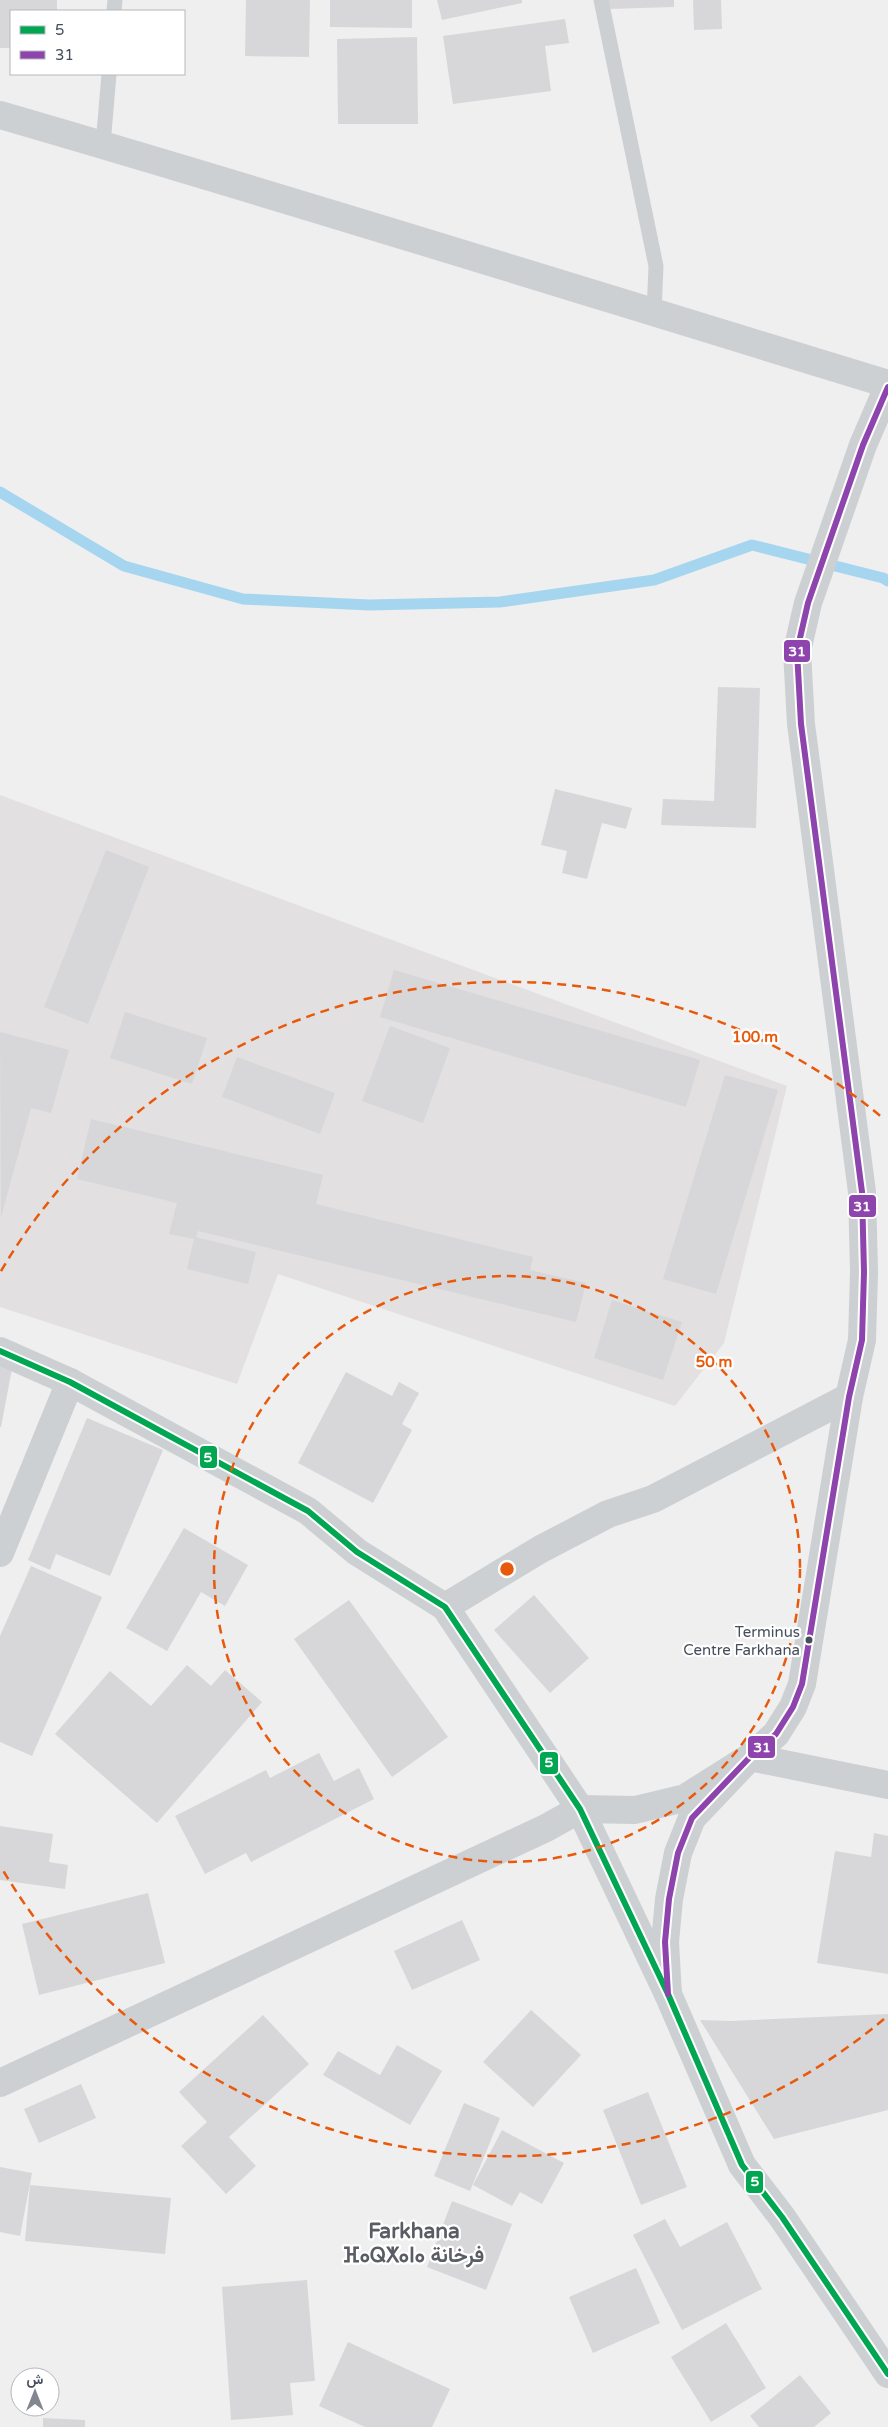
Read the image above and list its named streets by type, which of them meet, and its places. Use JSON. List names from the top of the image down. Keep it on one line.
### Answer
{"districts":["Farkhana ⴼⴰⵕⵅⴰⵏⴰ فرخانة"],"places":["Terminus Centre Farkhana"],"lines":["transit line 31","transit line 5"],"legend":["5","31"],"north":"top","rings":["100 m","50 m"]}
